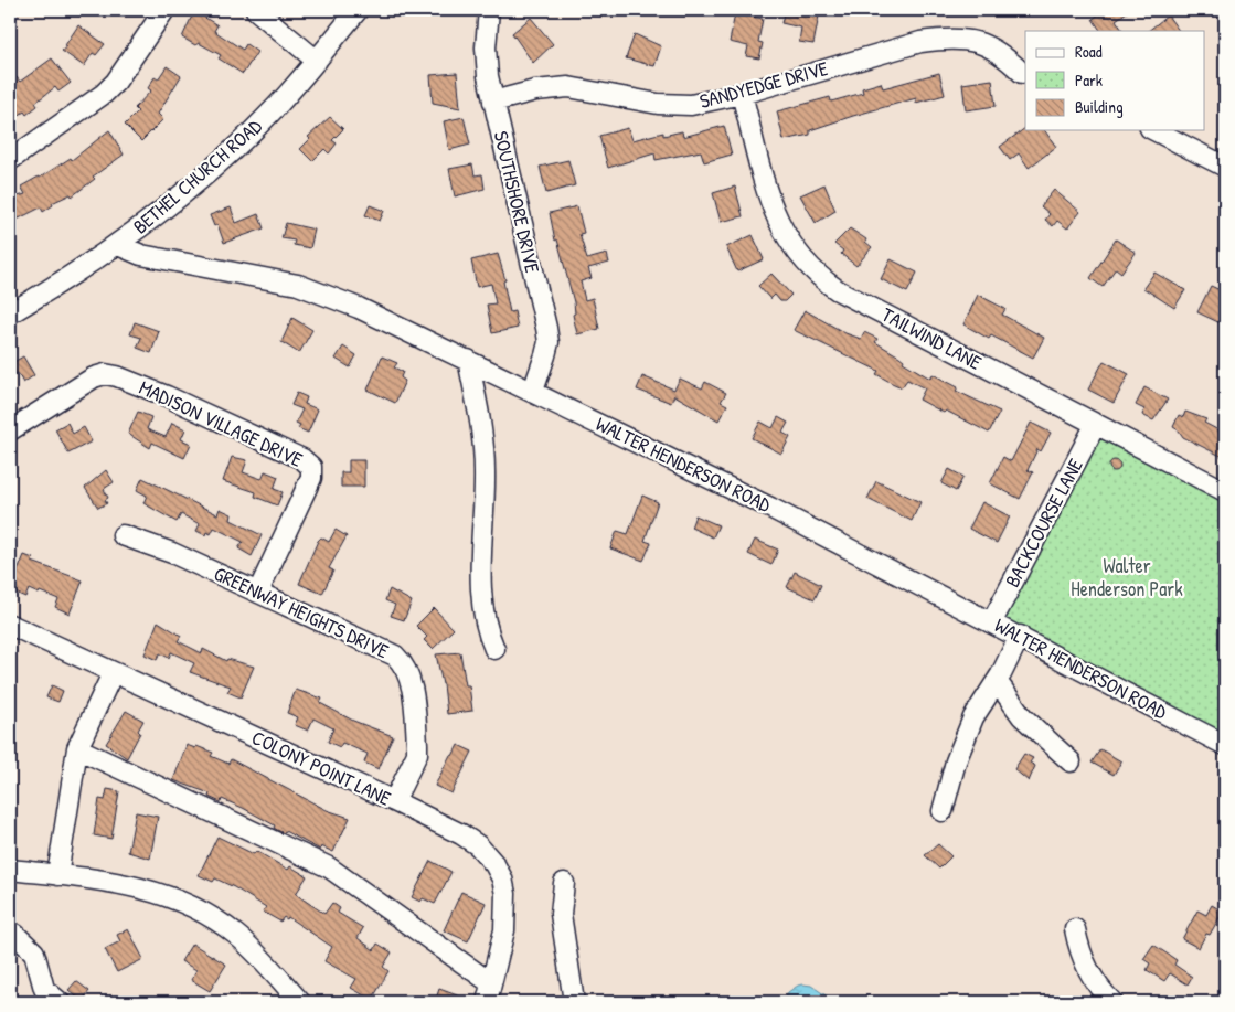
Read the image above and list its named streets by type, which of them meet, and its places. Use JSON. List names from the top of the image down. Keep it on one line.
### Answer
{"streets":{"street":["SANDYEDGE DRIVE","BETHEL CHURCH ROAD","SOUTHSHORE DRIVE","TAILWIND LANE","MADISON VILLAGE DRIVE","WALTER HENDERSON ROAD","BACKCOURSE LANE","GREENWAY HEIGHTS DRIVE","COLONY POINT LANE"]},"crossings":[["SANDYEDGE DRIVE","SOUTHSHORE DRIVE"],["SANDYEDGE DRIVE","TAILWIND LANE"],["BETHEL CHURCH ROAD","WALTER HENDERSON ROAD"],["SOUTHSHORE DRIVE","WALTER HENDERSON ROAD"],["TAILWIND LANE","BACKCOURSE LANE"],["MADISON VILLAGE DRIVE","GREENWAY HEIGHTS DRIVE"],["WALTER HENDERSON ROAD","BACKCOURSE LANE"],["GREENWAY HEIGHTS DRIVE","COLONY POINT LANE"]],"parks":["Walter Henderson Park"],"legend":["Road","Park","Building"]}
